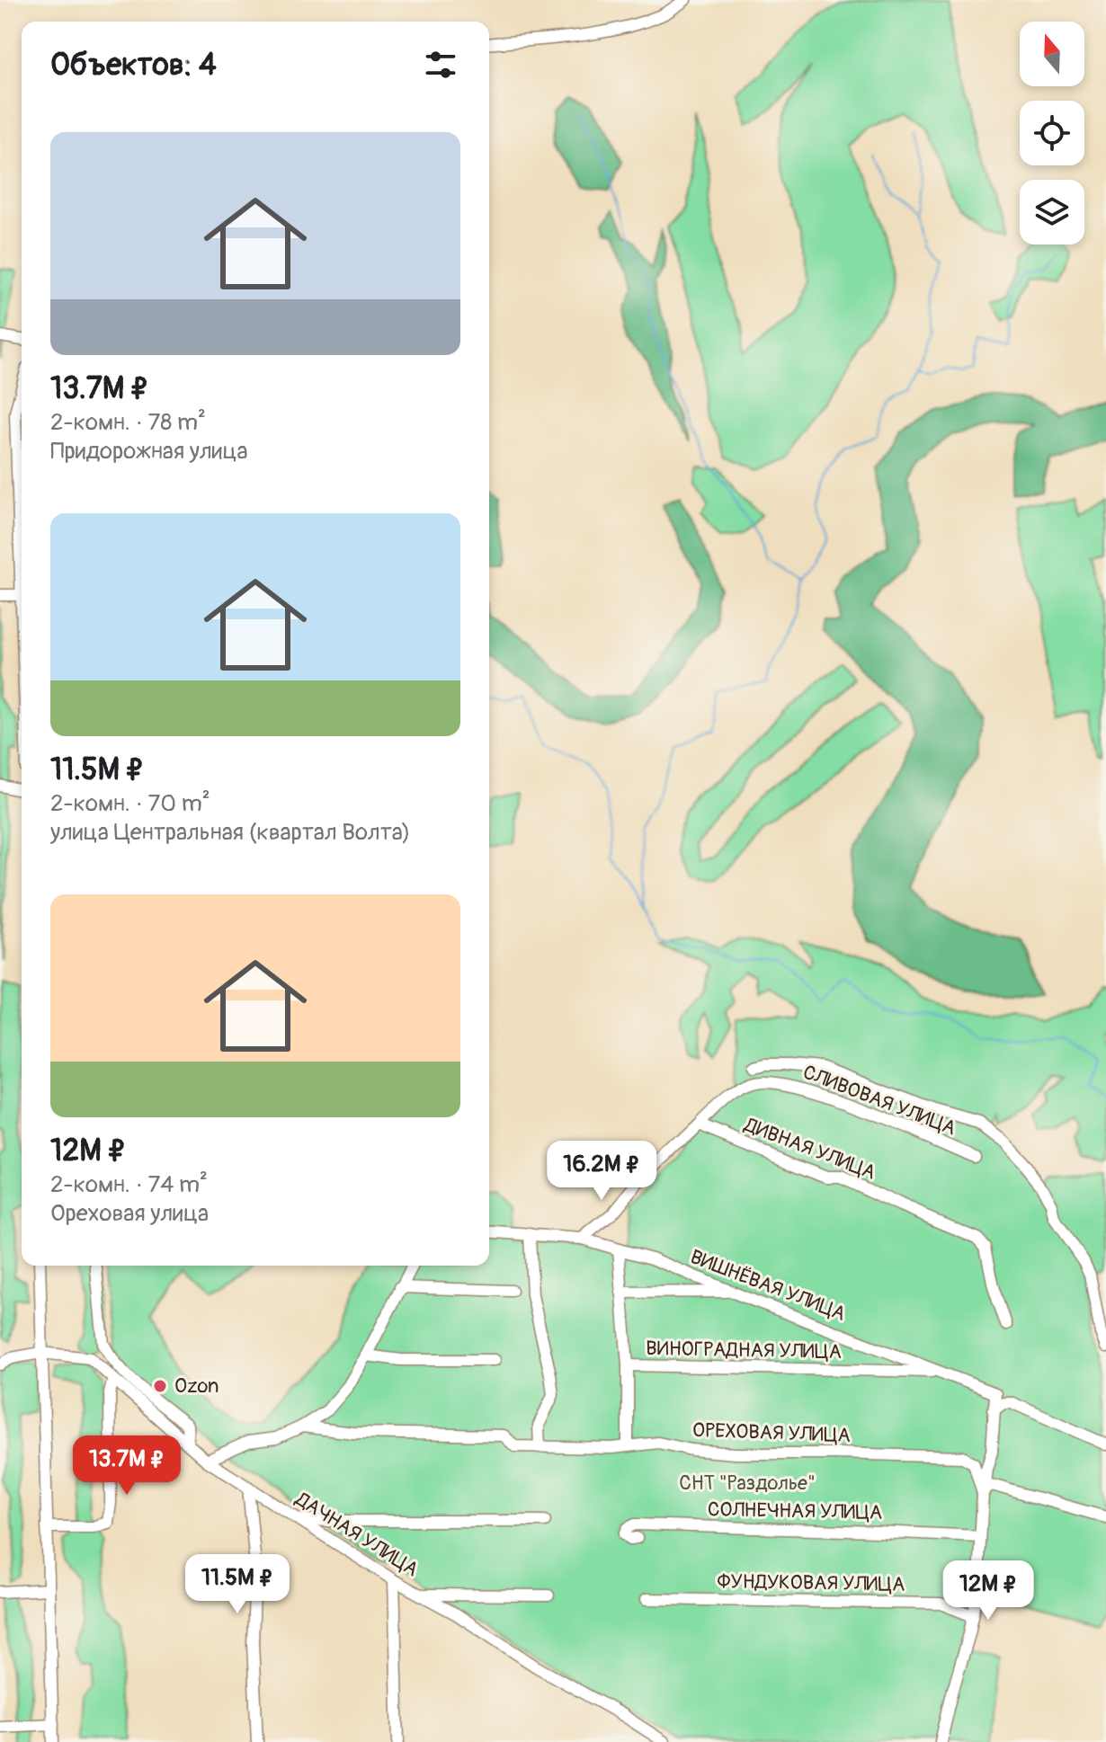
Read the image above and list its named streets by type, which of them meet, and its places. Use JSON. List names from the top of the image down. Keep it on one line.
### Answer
{"streets":{"street":["СЛИВОВАЯ УЛИЦА","ДИВНАЯ УЛИЦА","ВИШНЁВАЯ УЛИЦА","ВИНОГРАДНАЯ УЛИЦА","ОРЕХОВАЯ УЛИЦА","СОЛНЕЧНАЯ УЛИЦА","ДАЧНАЯ УЛИЦА","ФУНДУКОВАЯ УЛИЦА"]},"crossings":[["СЛИВОВАЯ УЛИЦА","ДИВНАЯ УЛИЦА"],["ВИШНЁВАЯ УЛИЦА","ВИНОГРАДНАЯ УЛИЦА"],["ВИНОГРАДНАЯ УЛИЦА","ОРЕХОВАЯ УЛИЦА"],["ОРЕХОВАЯ УЛИЦА","СОЛНЕЧНАЯ УЛИЦА"],["ОРЕХОВАЯ УЛИЦА","ДАЧНАЯ УЛИЦА"],["ОРЕХОВАЯ УЛИЦА","ФУНДУКОВАЯ УЛИЦА"]],"parks":["СНТ \"Раздолье\""],"places":["Ozon"],"north":"top","page":{"heading":"Объектов: 4","list":[{"name":"13.7M ₽","note":"2-комн. · 78 m² · Придорожная улица"},{"name":"11.5M ₽","note":"2-комн. · 70 m² · улица Центральная (квартал Волта)"},{"name":"12M ₽","note":"2-комн. · 74 m² · Ореховая улица"}],"price":["16.2M ₽","13.7M ₽","11.5M ₽","12M ₽"]}}
